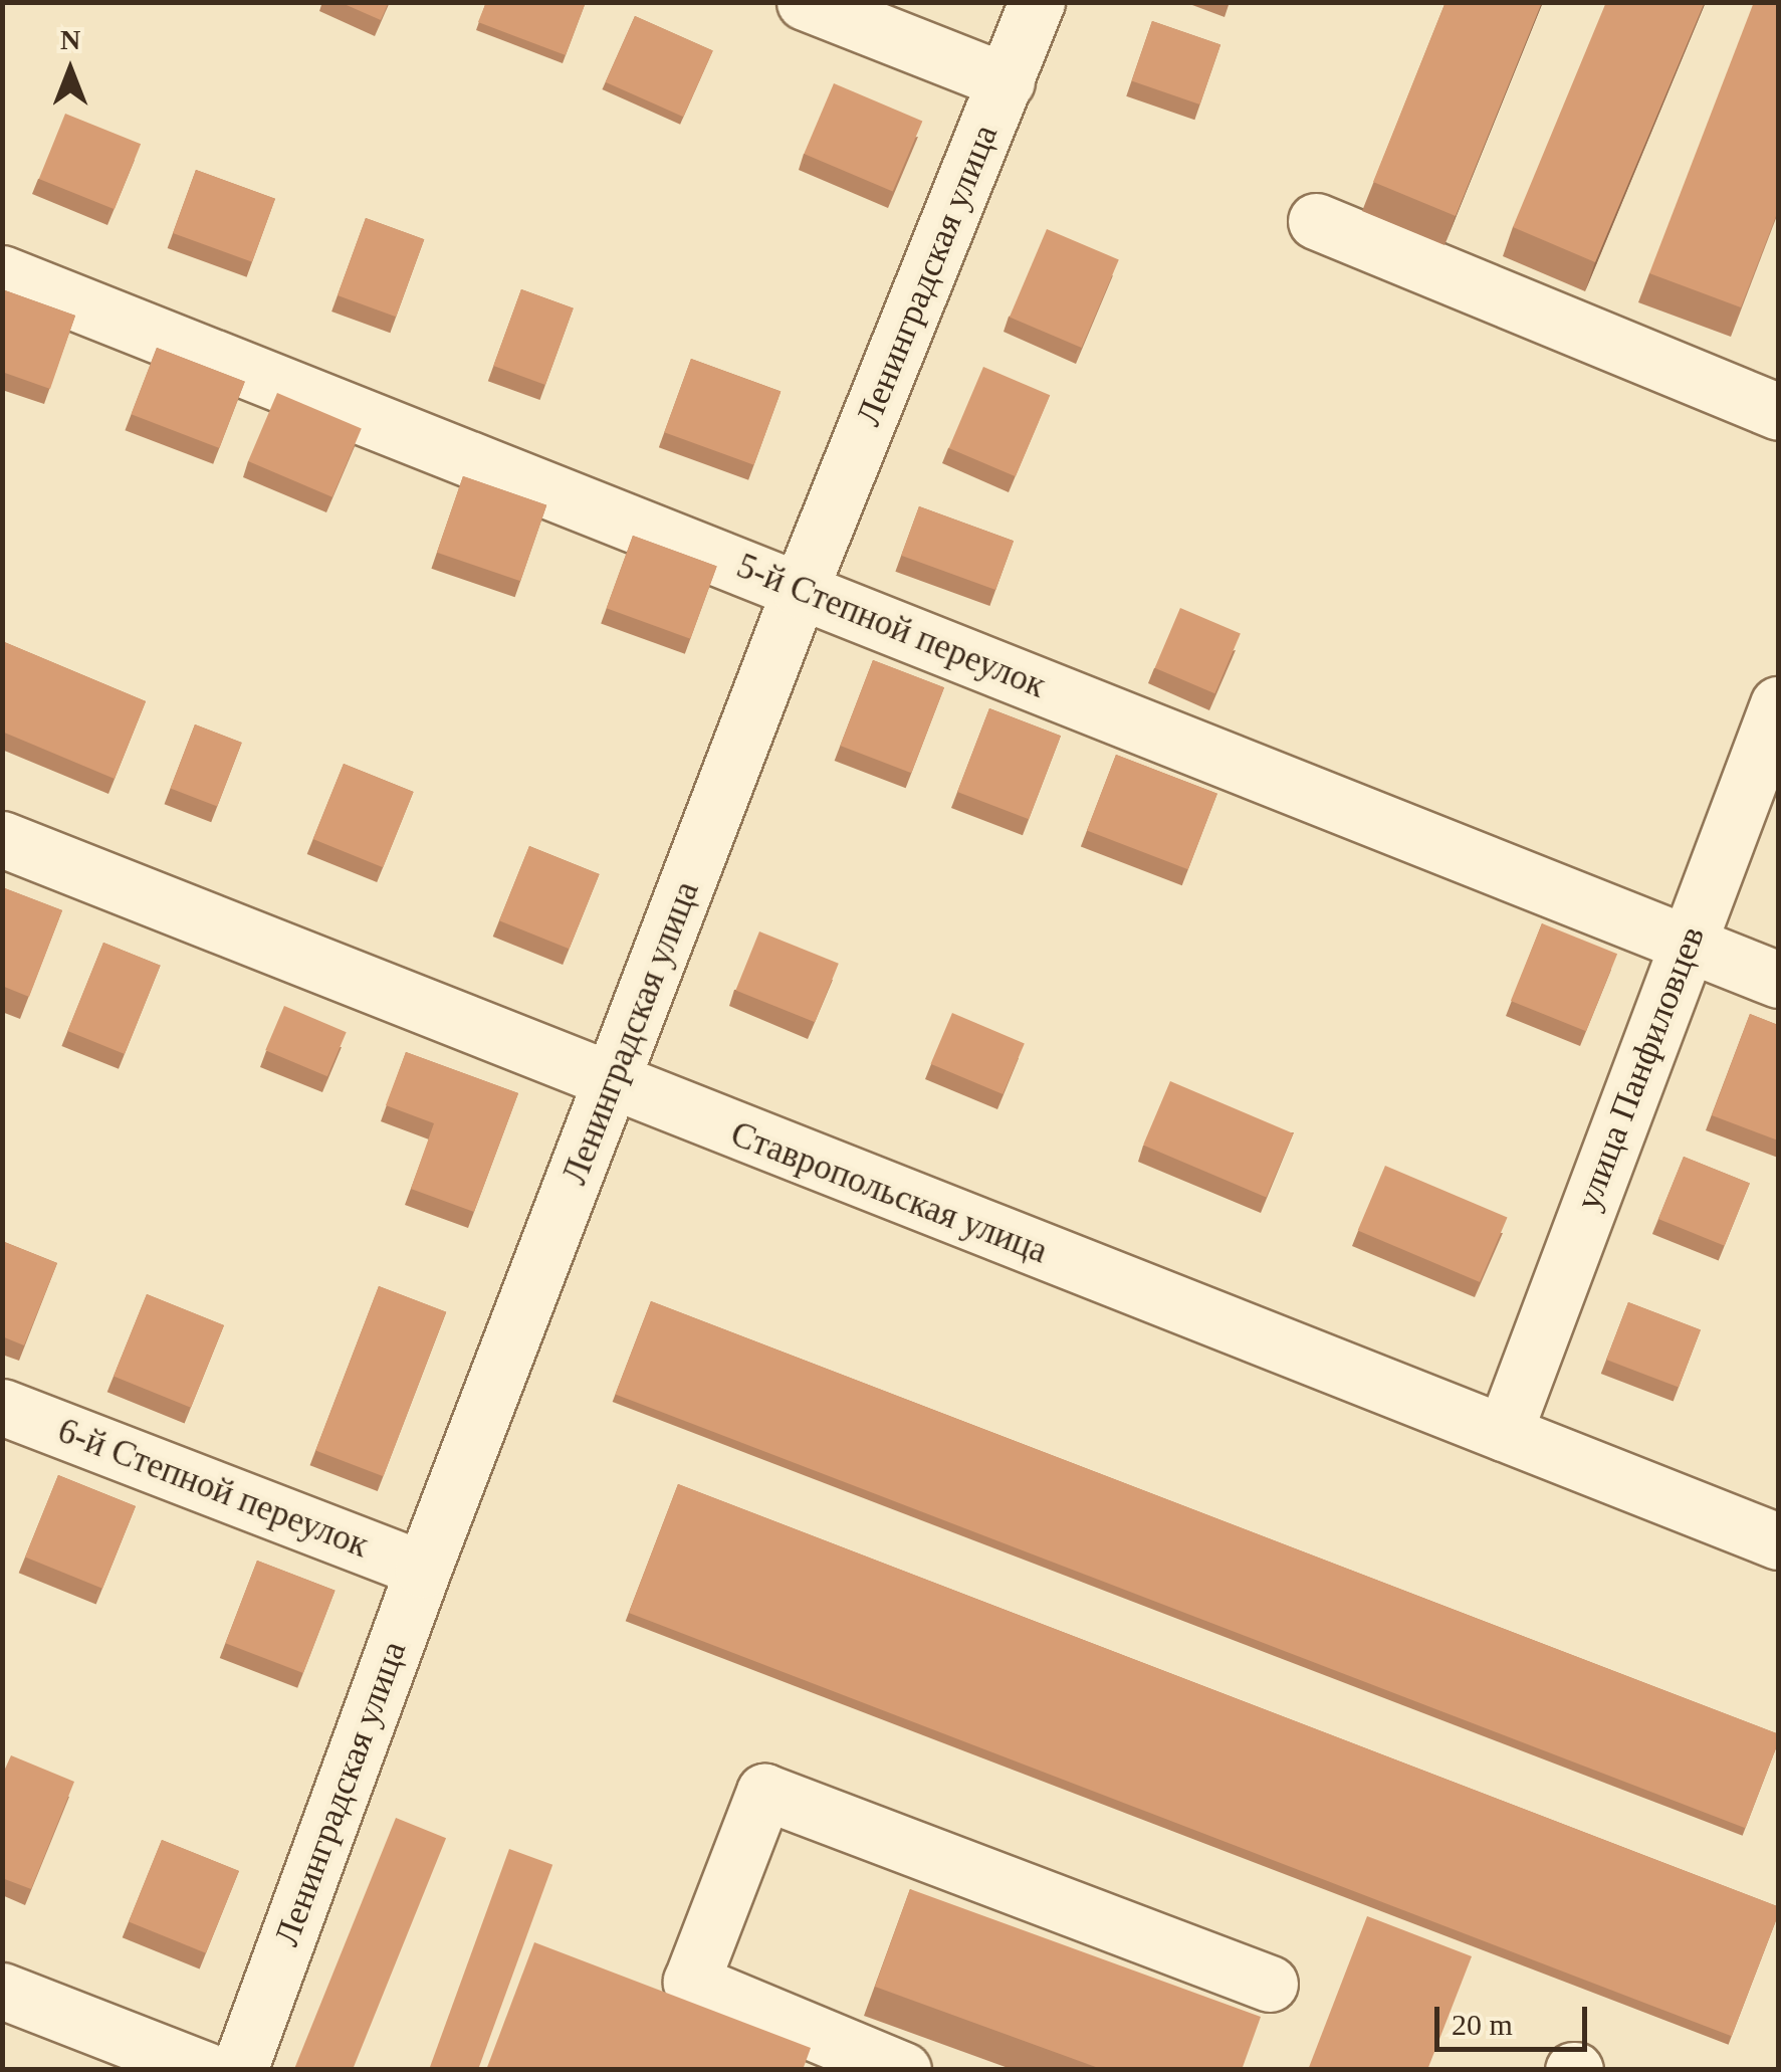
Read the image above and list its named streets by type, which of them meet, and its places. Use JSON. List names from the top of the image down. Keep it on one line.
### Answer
{"streets":{"street":["Ленинградская улица","5-й Степной переулок","улица Панфиловцев","Ставропольская улица","6-й Степной переулок"]},"crossings":[["Ленинградская улица","5-й Степной переулок"],["Ленинградская улица","Ставропольская улица"],["Ленинградская улица","6-й Степной переулок"],["5-й Степной переулок","улица Панфиловцев"],["улица Панфиловцев","Ставропольская улица"]],"scale_bar":"20 m","north":"top"}
